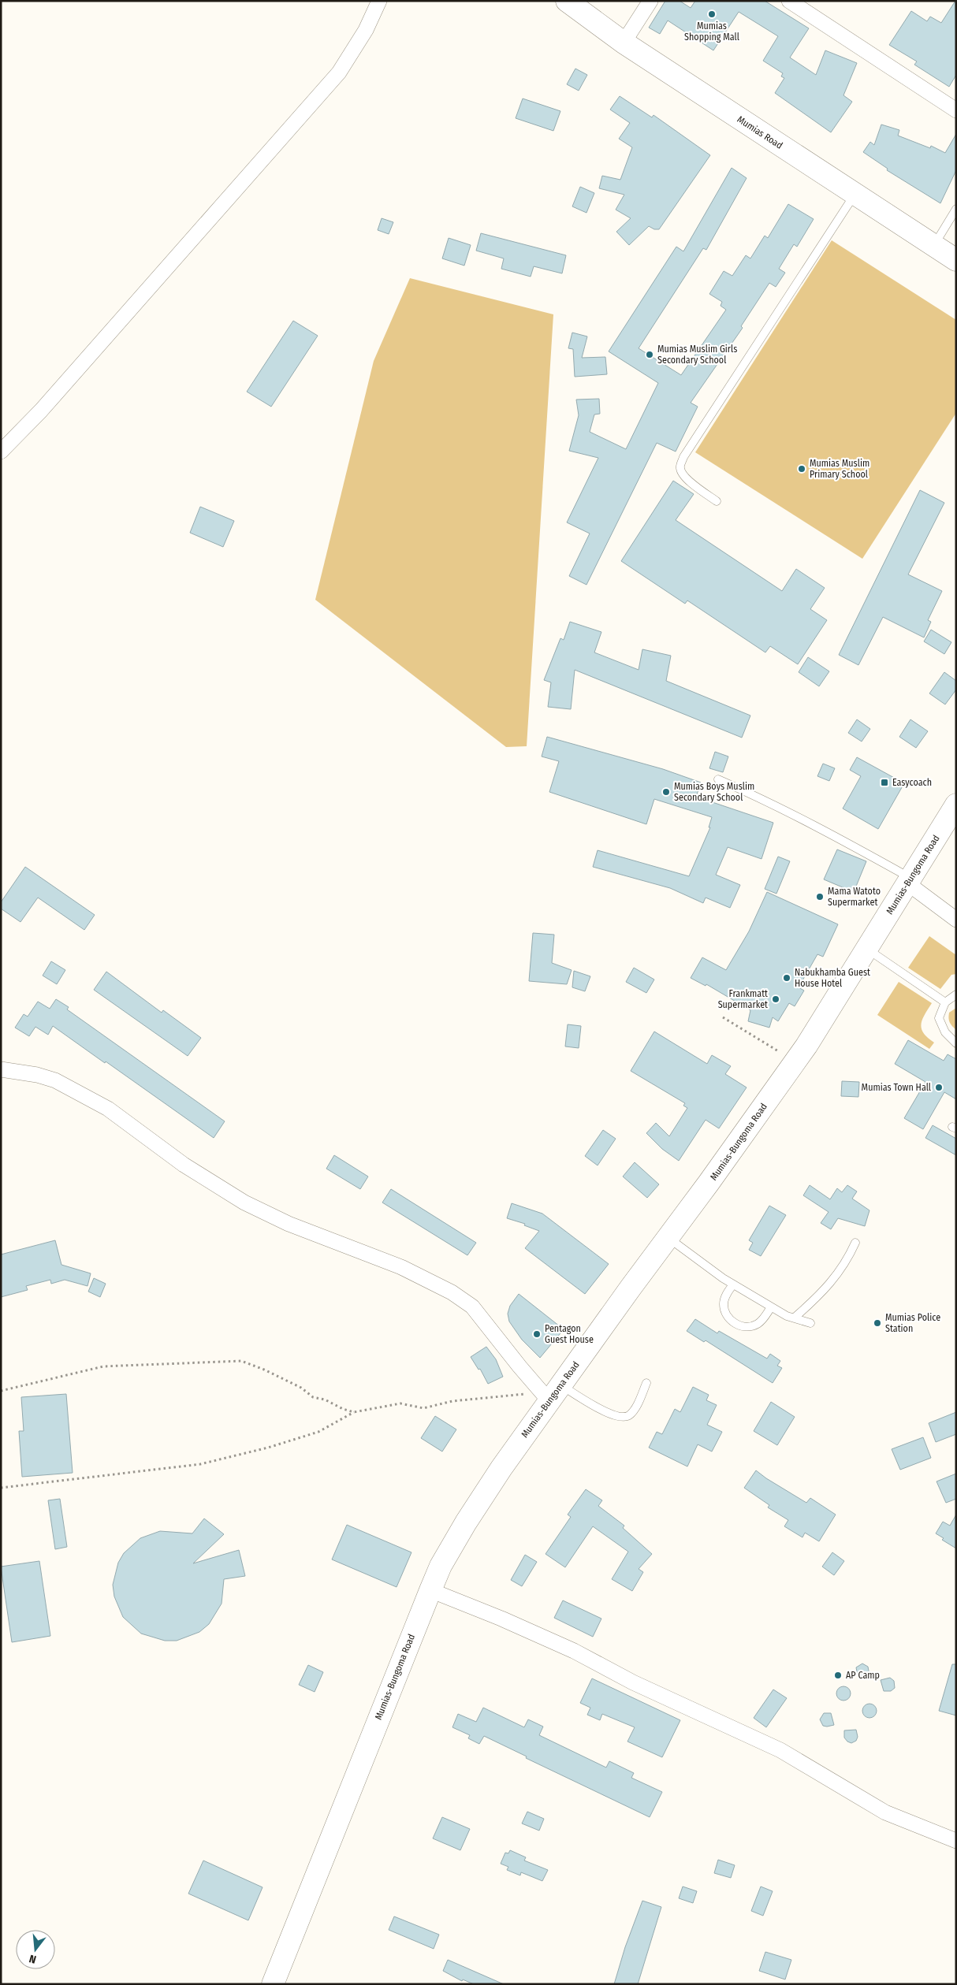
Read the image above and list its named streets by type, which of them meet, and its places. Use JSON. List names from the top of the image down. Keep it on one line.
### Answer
{"streets":{"street":["Mumias Road","Mumias-Bungoma Road"]},"places":{"other":["Mumias Shopping Mall","Mumias Muslim Girls Secondary School","Mumias Muslim Primary School","Mumias Boys Muslim Secondary School","Mama Watoto Supermarket","Nabukhamba Guest House Hotel","Frankmatt Supermarket","Mumias Town Hall","Mumias Police Station","Pentagon Guest House","AP Camp"],"transit":["Easycoach"]},"north":"bottom"}
